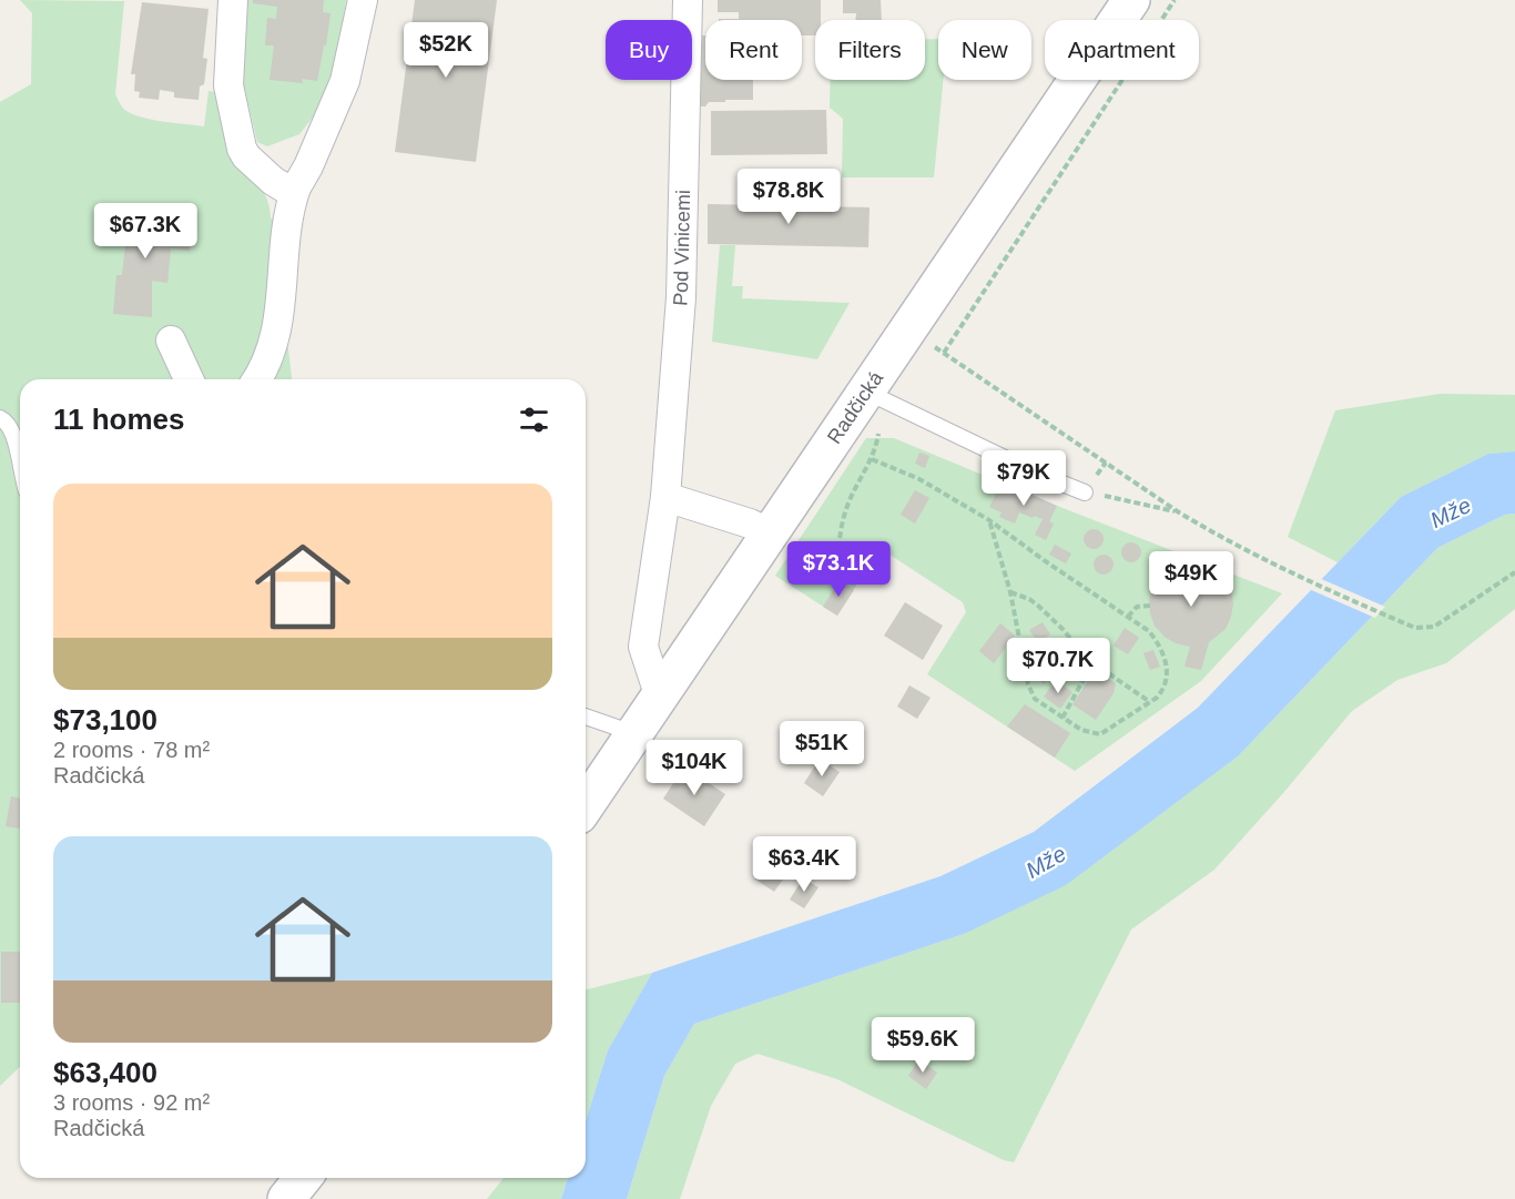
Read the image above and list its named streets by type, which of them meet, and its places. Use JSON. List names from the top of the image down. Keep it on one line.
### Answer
{"streets":{"street":["Pod Vinicemi","Radčická"]},"crossings":[["Pod Vinicemi","Radčická"]],"water":["Mže"],"page":{"chip":["Buy","Rent","Filters","New","Apartment"],"price":["$52K","$78.8K","$67.3K","$79K","$73.1K","$49K","$70.7K","$51K","$104K","$63.4K","$59.6K"],"heading":"11 homes","list":[{"name":"$73,100","note":"2 rooms · 78 m² · Radčická"},{"name":"$63,400","note":"3 rooms · 92 m² · Radčická"}]}}
